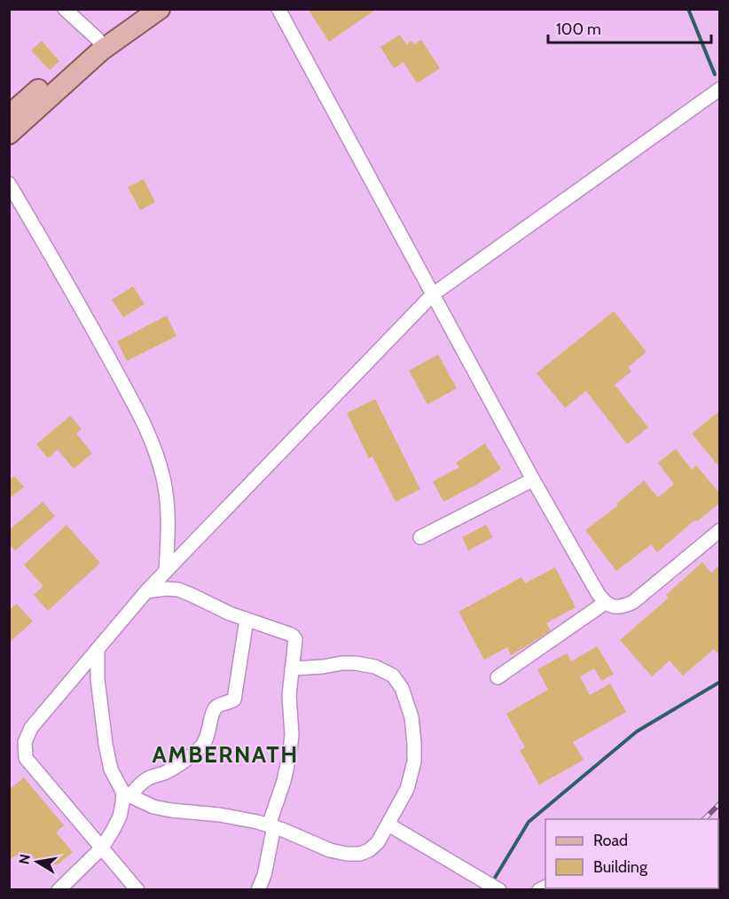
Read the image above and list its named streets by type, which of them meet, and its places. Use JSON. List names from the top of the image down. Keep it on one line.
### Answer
{"districts":["AMBERNATH"],"legend":["Road","Building"],"scale_bar":"100 m","north":"left"}
